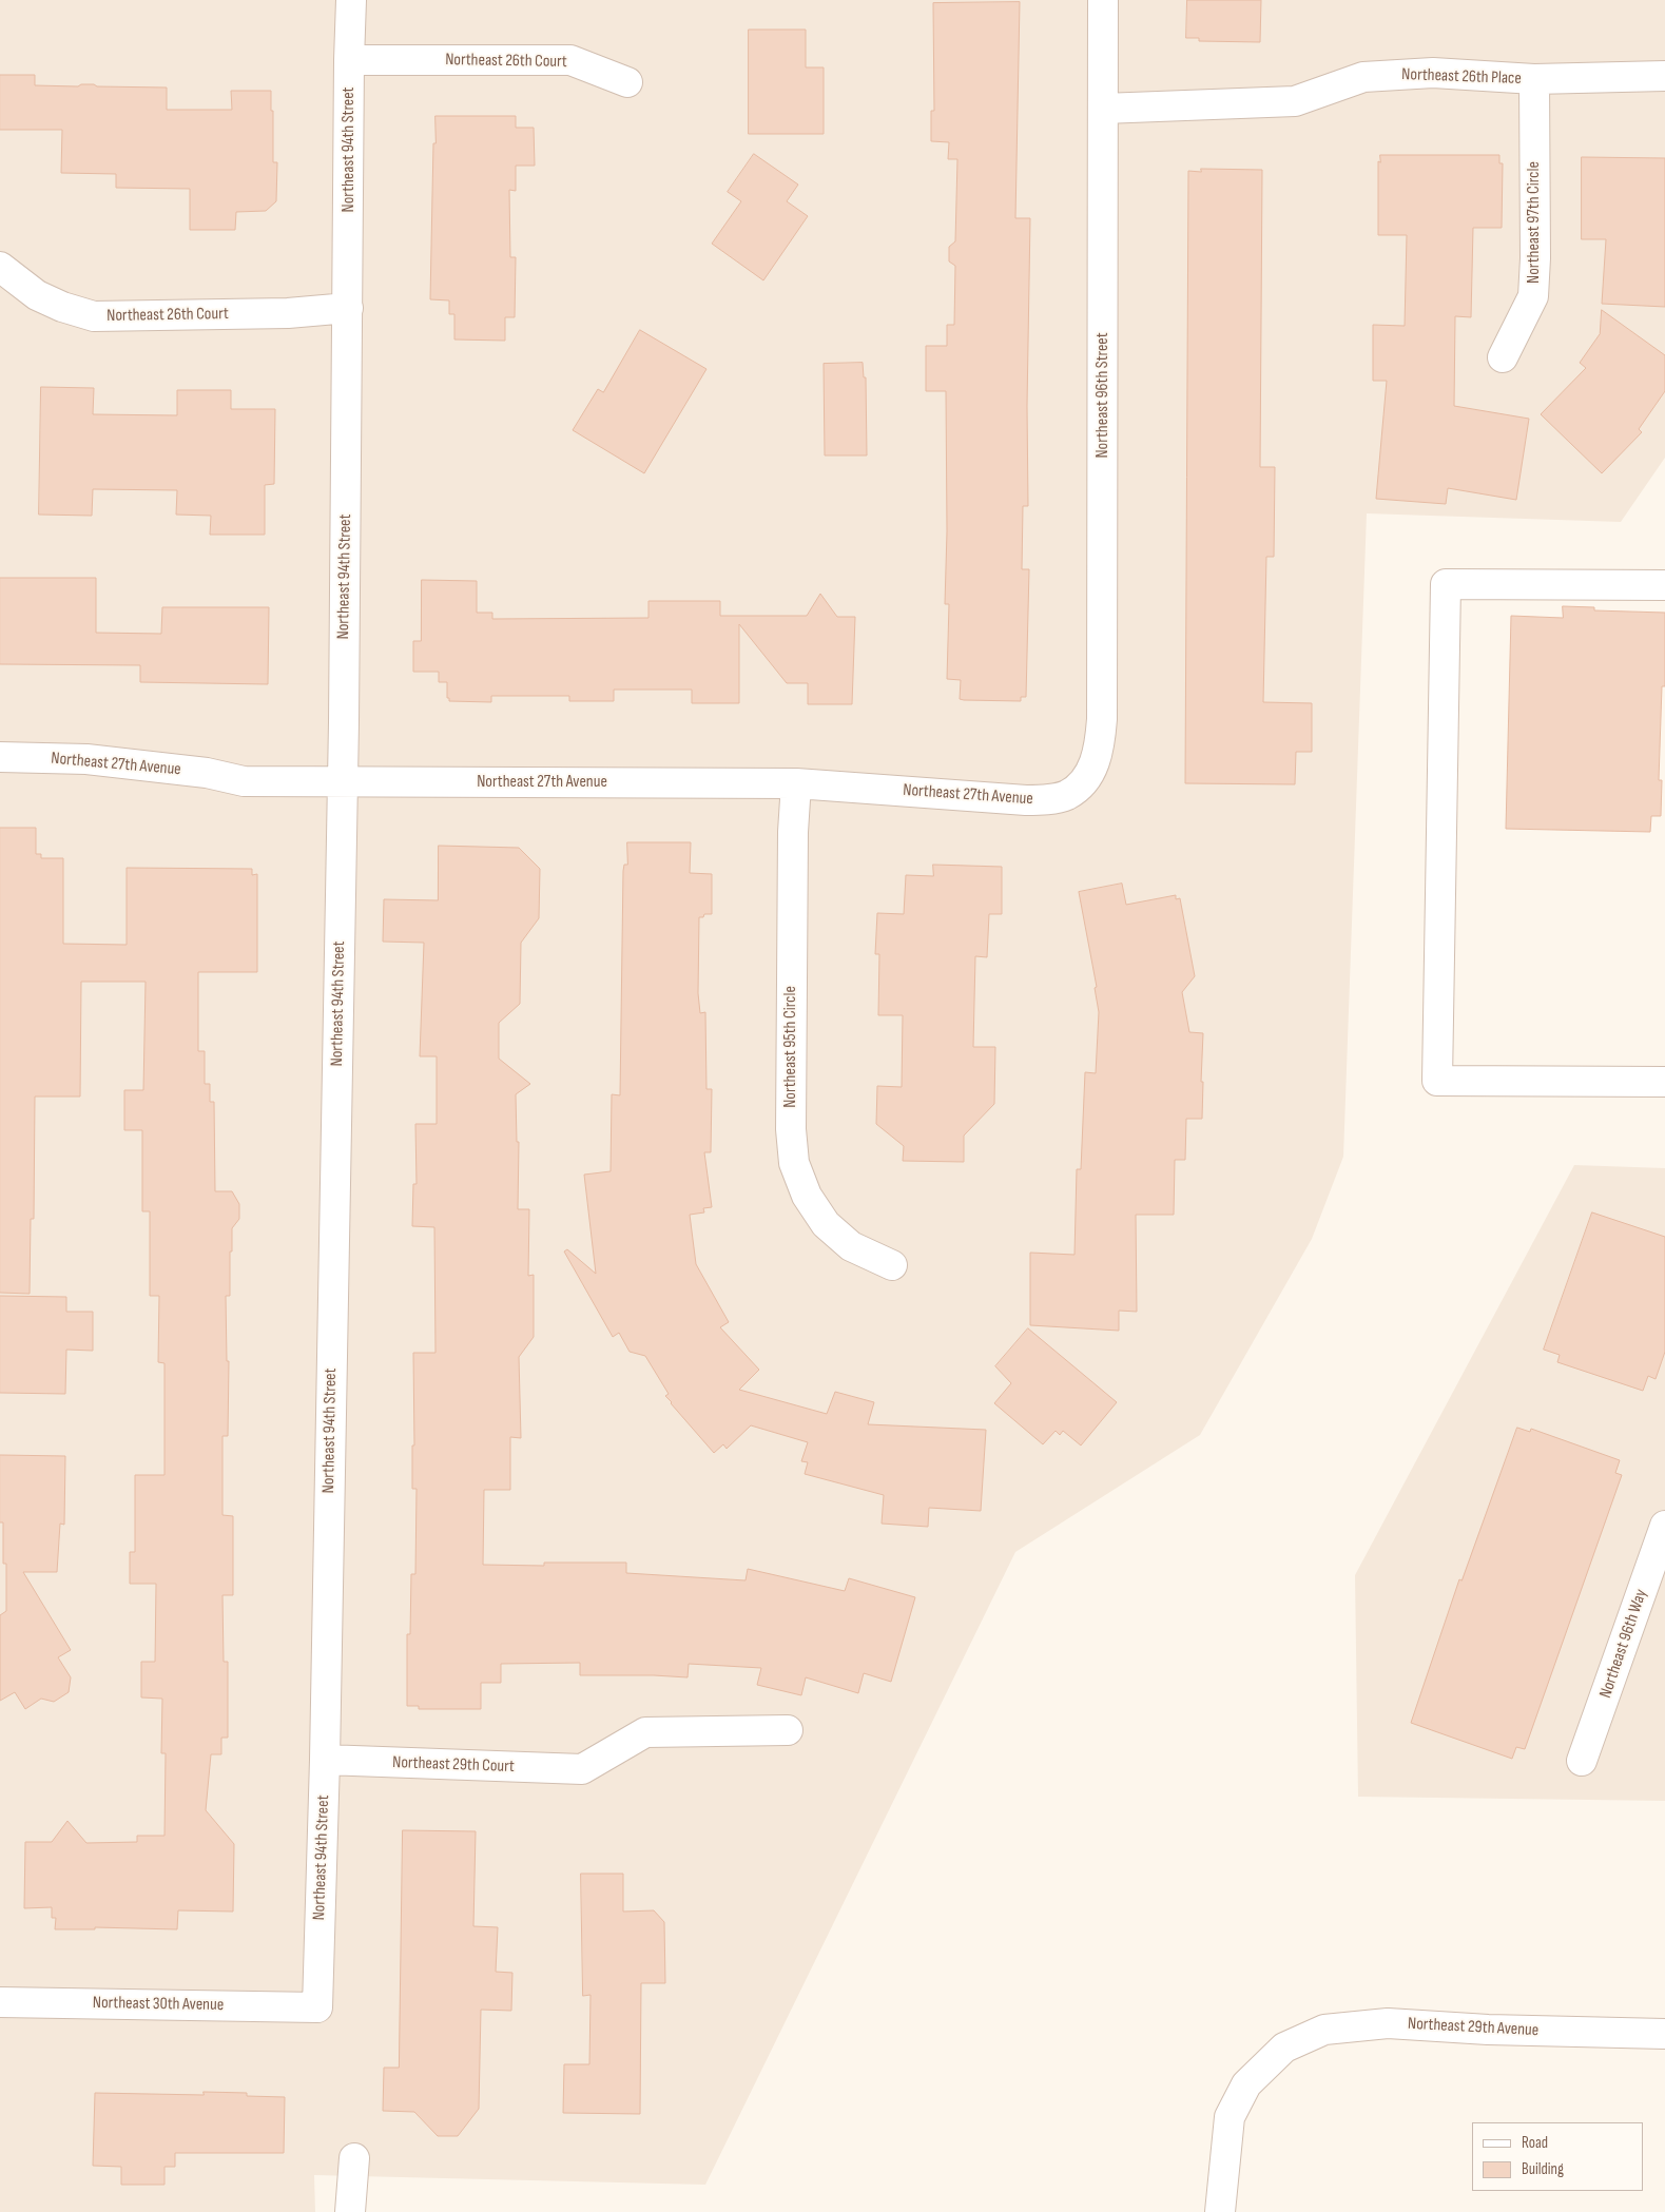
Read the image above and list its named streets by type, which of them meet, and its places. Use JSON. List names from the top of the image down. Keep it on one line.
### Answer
{"streets":{"street":["Northeast 26th Court","Northeast 26th Place","Northeast 94th Street","Northeast 97th Circle","Northeast 96th Street","Northeast 27th Avenue","Northeast 95th Circle","Northeast 96th Way","Northeast 29th Court","Northeast 30th Avenue","Northeast 29th Avenue"]},"crossings":[["Northeast 26th Court","Northeast 94th Street"],["Northeast 26th Place","Northeast 97th Circle"],["Northeast 26th Place","Northeast 96th Street"],["Northeast 94th Street","Northeast 27th Avenue"],["Northeast 94th Street","Northeast 29th Court"],["Northeast 94th Street","Northeast 30th Avenue"],["Northeast 96th Street","Northeast 27th Avenue"],["Northeast 27th Avenue","Northeast 95th Circle"]],"legend":["Road","Building"]}
